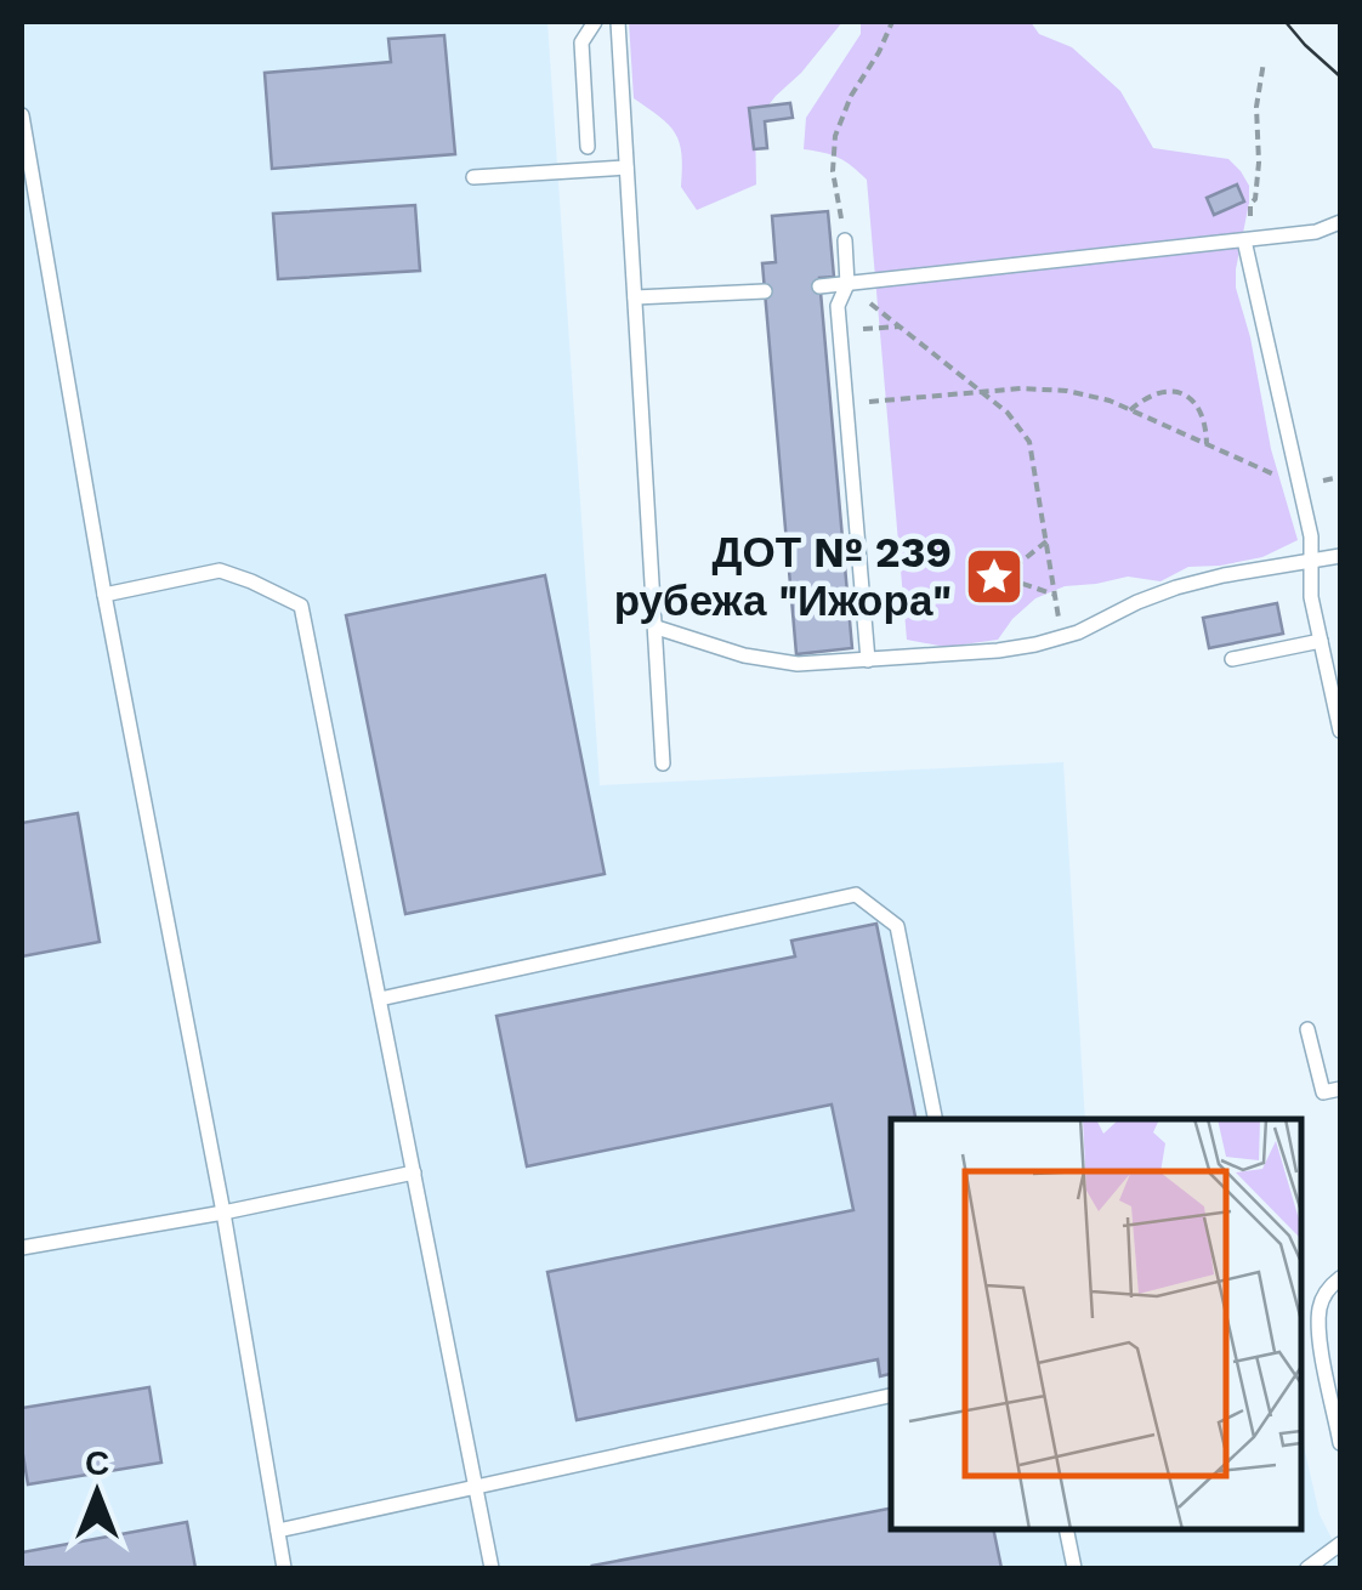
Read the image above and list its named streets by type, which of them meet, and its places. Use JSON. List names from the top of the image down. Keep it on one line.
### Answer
{"places":{"place":["ДОТ № 239 рубежа \"Ижора\""]},"north":"top"}
